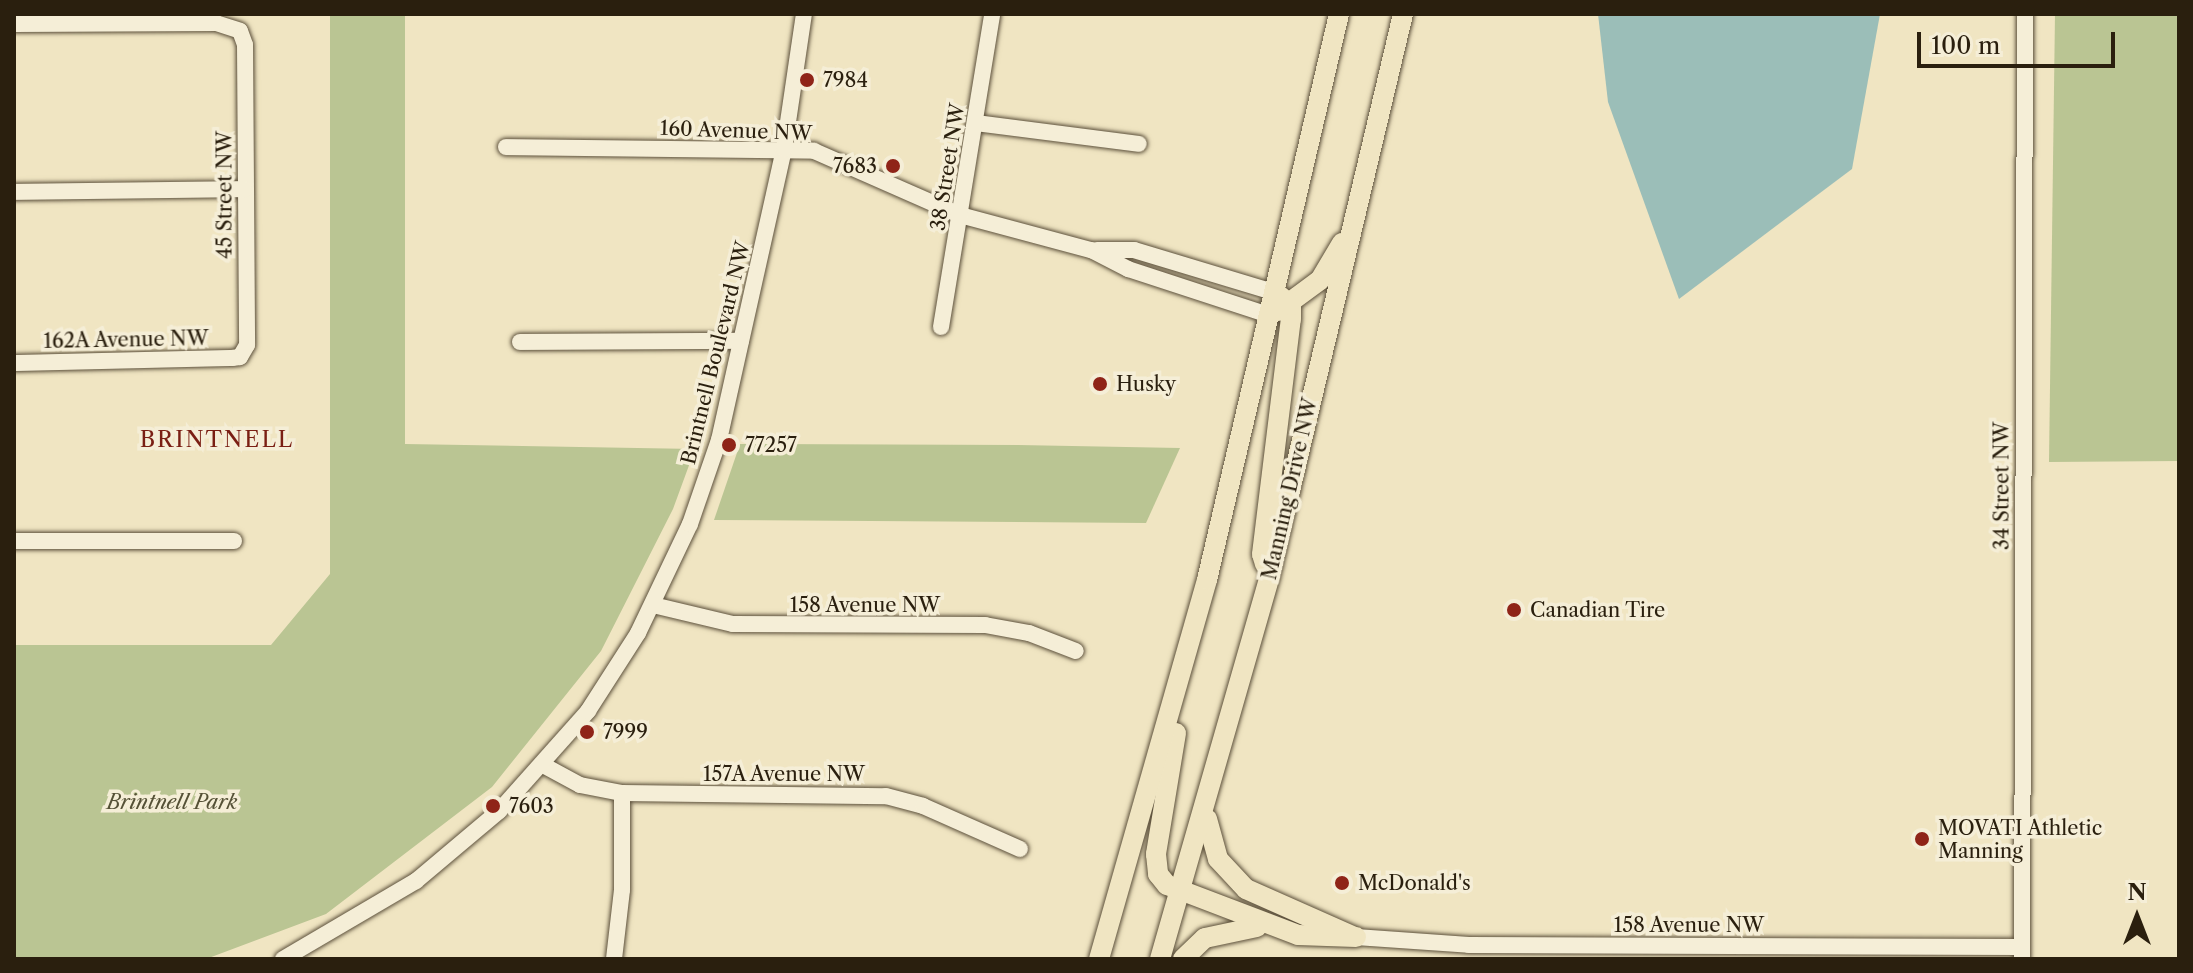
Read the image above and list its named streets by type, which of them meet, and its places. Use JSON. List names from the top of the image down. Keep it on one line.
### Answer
{"streets":{"main road":["Manning Drive NW"],"street":["160 Avenue NW","38 Street NW","45 Street NW","162A Avenue NW","Brintnell Boulevard NW","34 Street NW","158 Avenue NW","157A Avenue NW"]},"crossings":[["160 Avenue NW","38 Street NW"],["160 Avenue NW","Brintnell Boulevard NW"],["45 Street NW","162A Avenue NW"],["Brintnell Boulevard NW","158 Avenue NW"],["Brintnell Boulevard NW","157A Avenue NW"],["34 Street NW","158 Avenue NW"]],"districts":["BRINTNELL"],"parks":["Brintnell Park"],"places":["7984","7683","Husky","77257","Canadian Tire","7999","7603","MOVATI Athletic Manning","McDonald's"],"scale_bar":"100 m","north":"top"}
